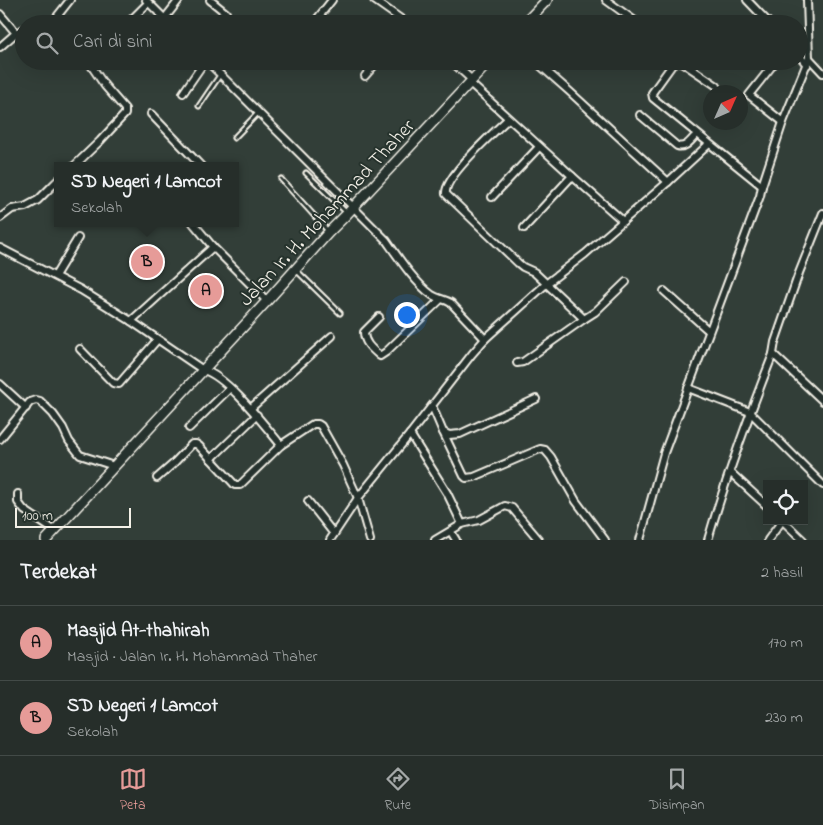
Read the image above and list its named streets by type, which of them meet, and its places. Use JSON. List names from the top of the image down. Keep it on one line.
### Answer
{"streets":{"main road":["Jalan Ir. H. Mohammad Thaher"]},"scale_bar":"100 m","north":"top right","page":{"search":"Cari di sini","popup":["SD Negeri 1 Lamcot","Sekolah"],"pins":["B","A"],"scale":"100 m","heading":["Terdekat","2 hasil"],"list":[{"mark":"A","name":"Masjid At-thahirah","note":"Masjid · Jalan Ir. H. Mohammad Thaher","value":"170 m"},{"mark":"B","name":"SD Negeri 1 Lamcot","note":"Sekolah","value":"230 m"}],"nav":["Peta","Rute","Disimpan"]}}
